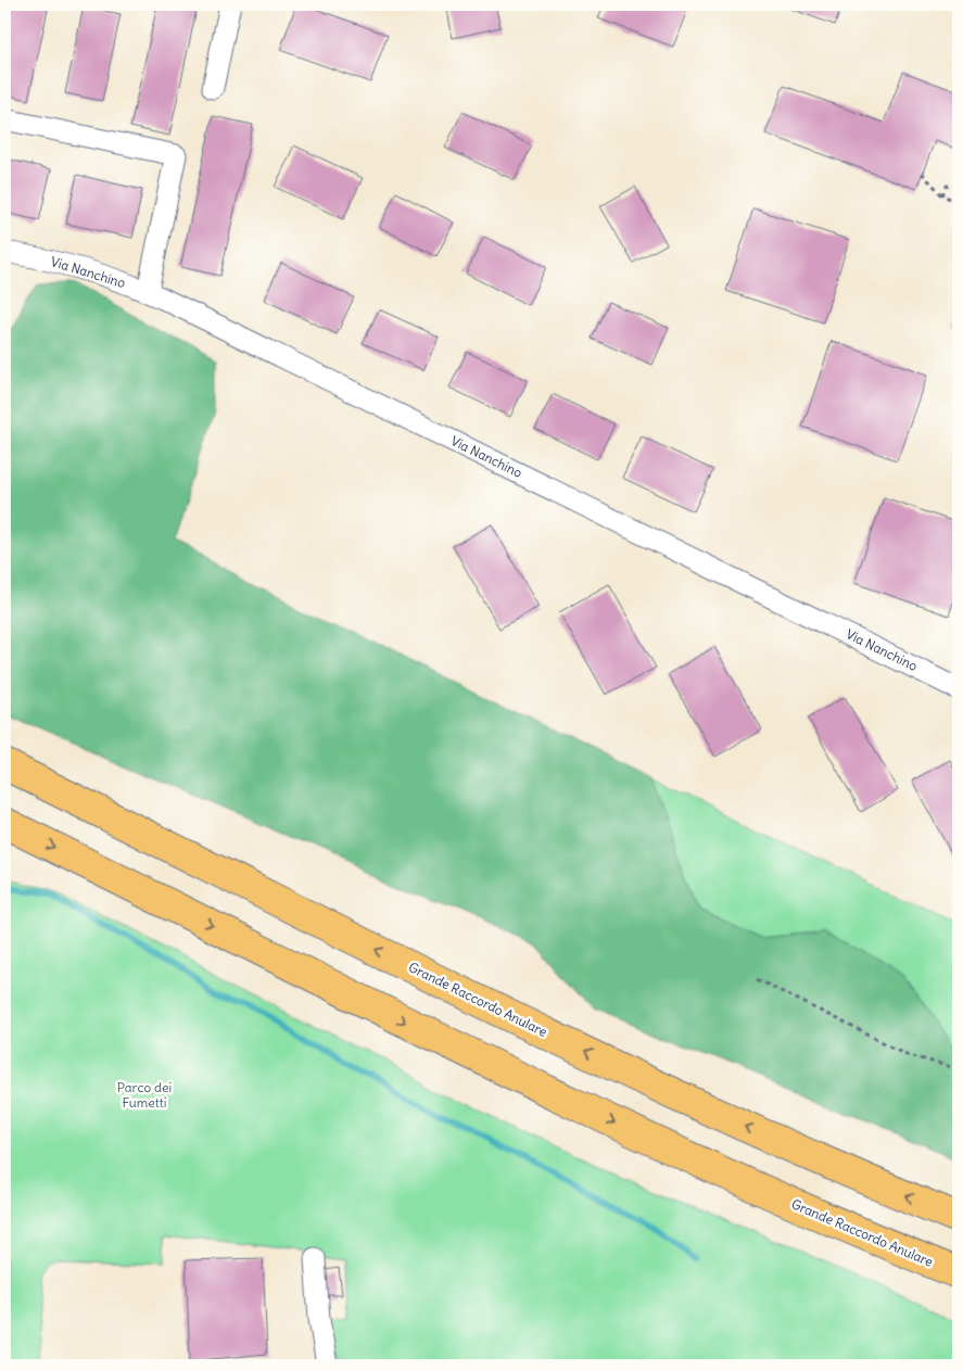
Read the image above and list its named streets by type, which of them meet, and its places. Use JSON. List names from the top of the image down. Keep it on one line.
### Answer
{"streets":{"highway":["Grande Raccordo Anulare"],"street":["Via Nanchino"]},"parks":["Parco dei Fumetti"]}
